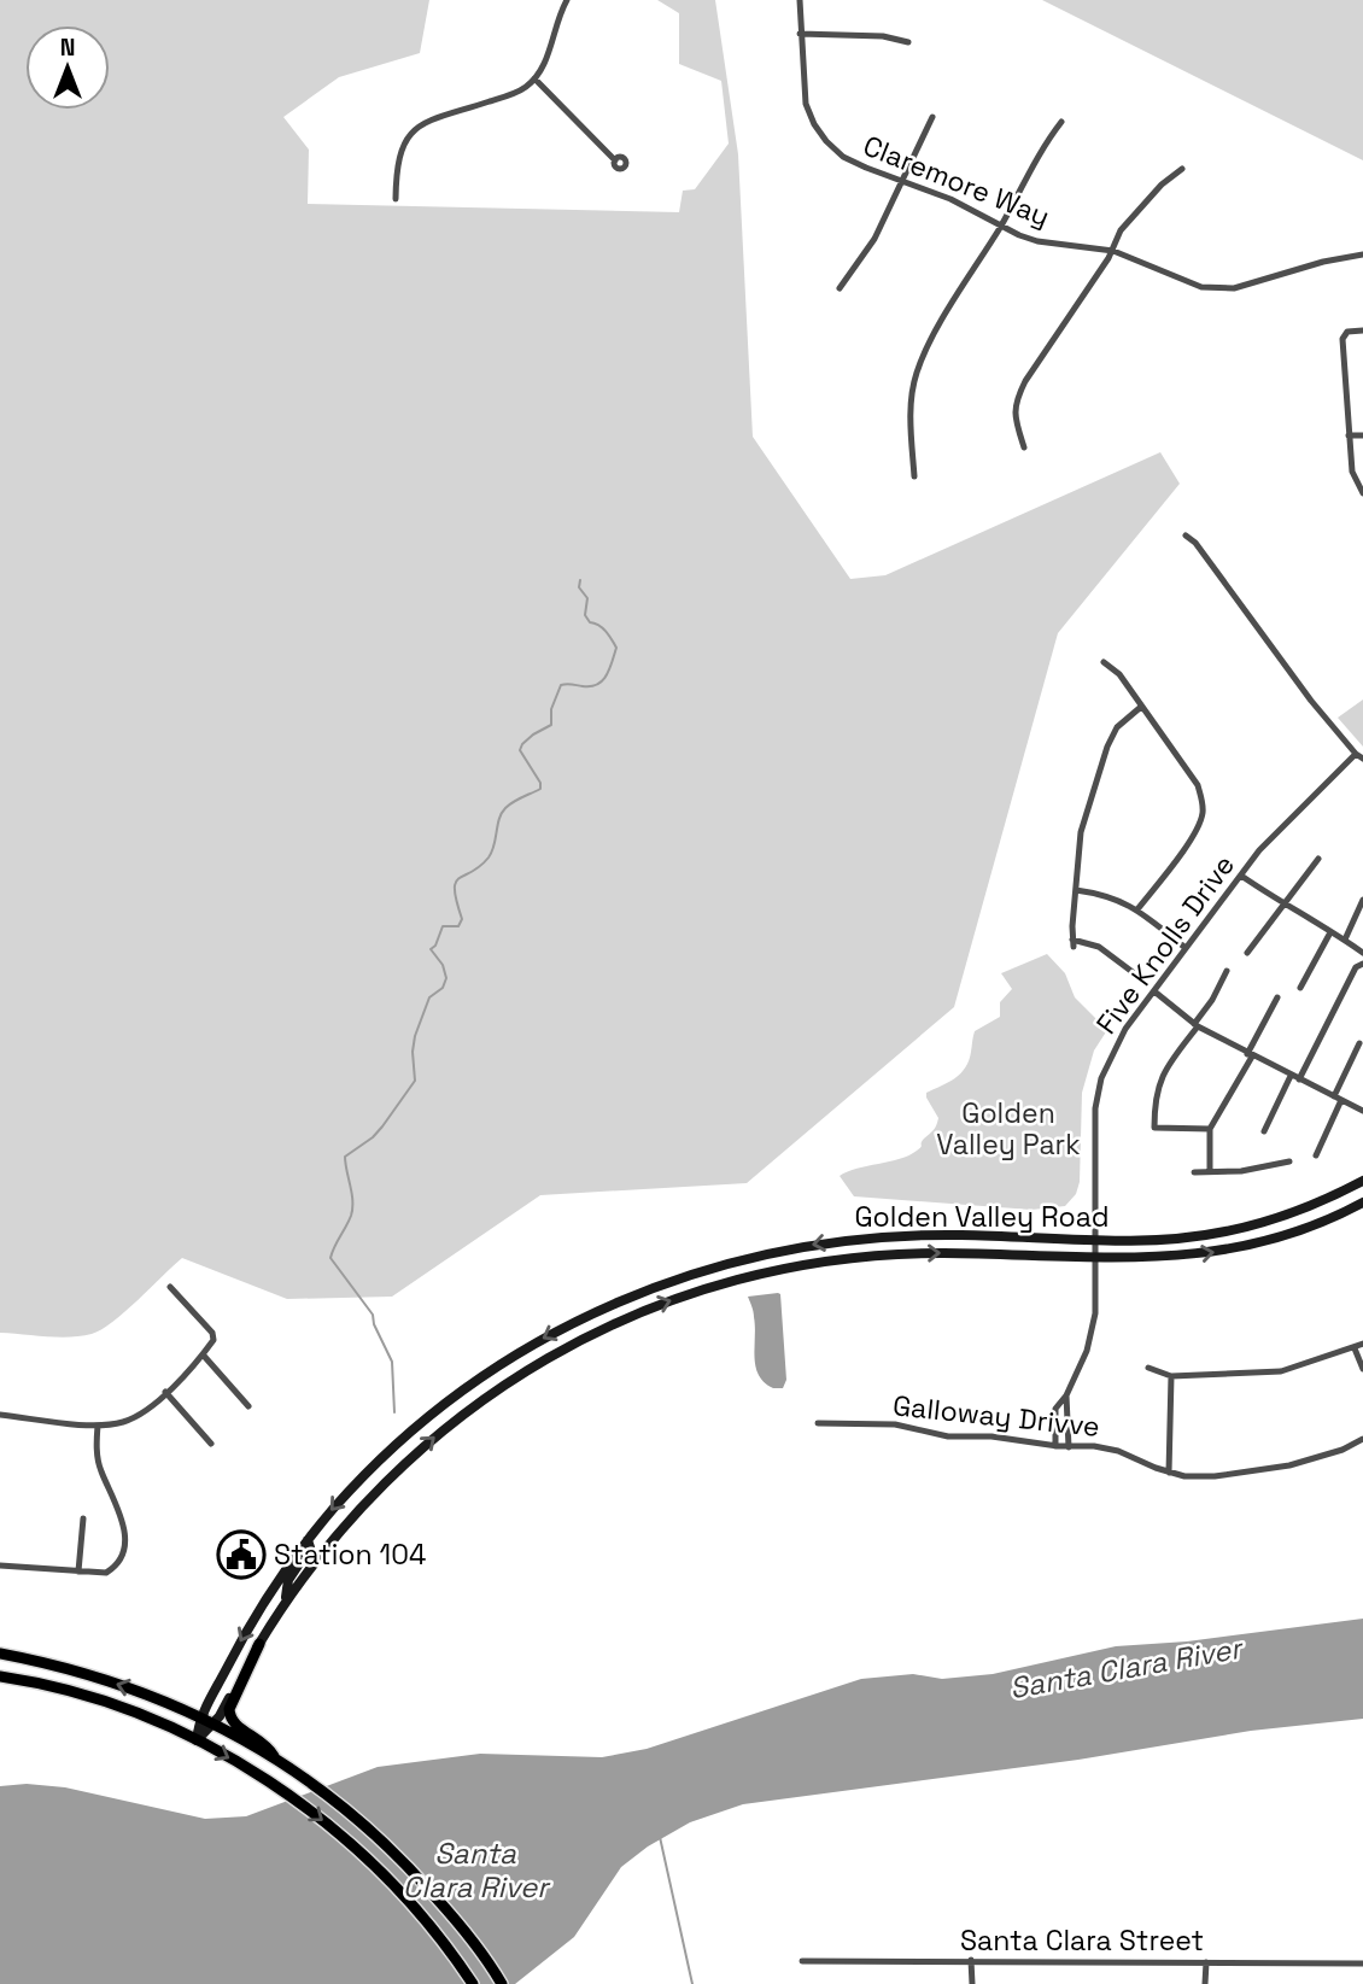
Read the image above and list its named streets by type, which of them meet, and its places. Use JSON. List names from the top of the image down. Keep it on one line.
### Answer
{"streets":{"main road":["Golden Valley Road"],"street":["Claremore Way","Five Knolls Drive","Galloway Drivve","Santa Clara Street"]},"crossings":[["Five Knolls Drive","Golden Valley Road"],["Five Knolls Drive","Galloway Drivve"]],"water":["Santa Clara River"],"parks":["Golden Valley Park"],"places":{"public building":["Station 104"]},"north":"top"}
